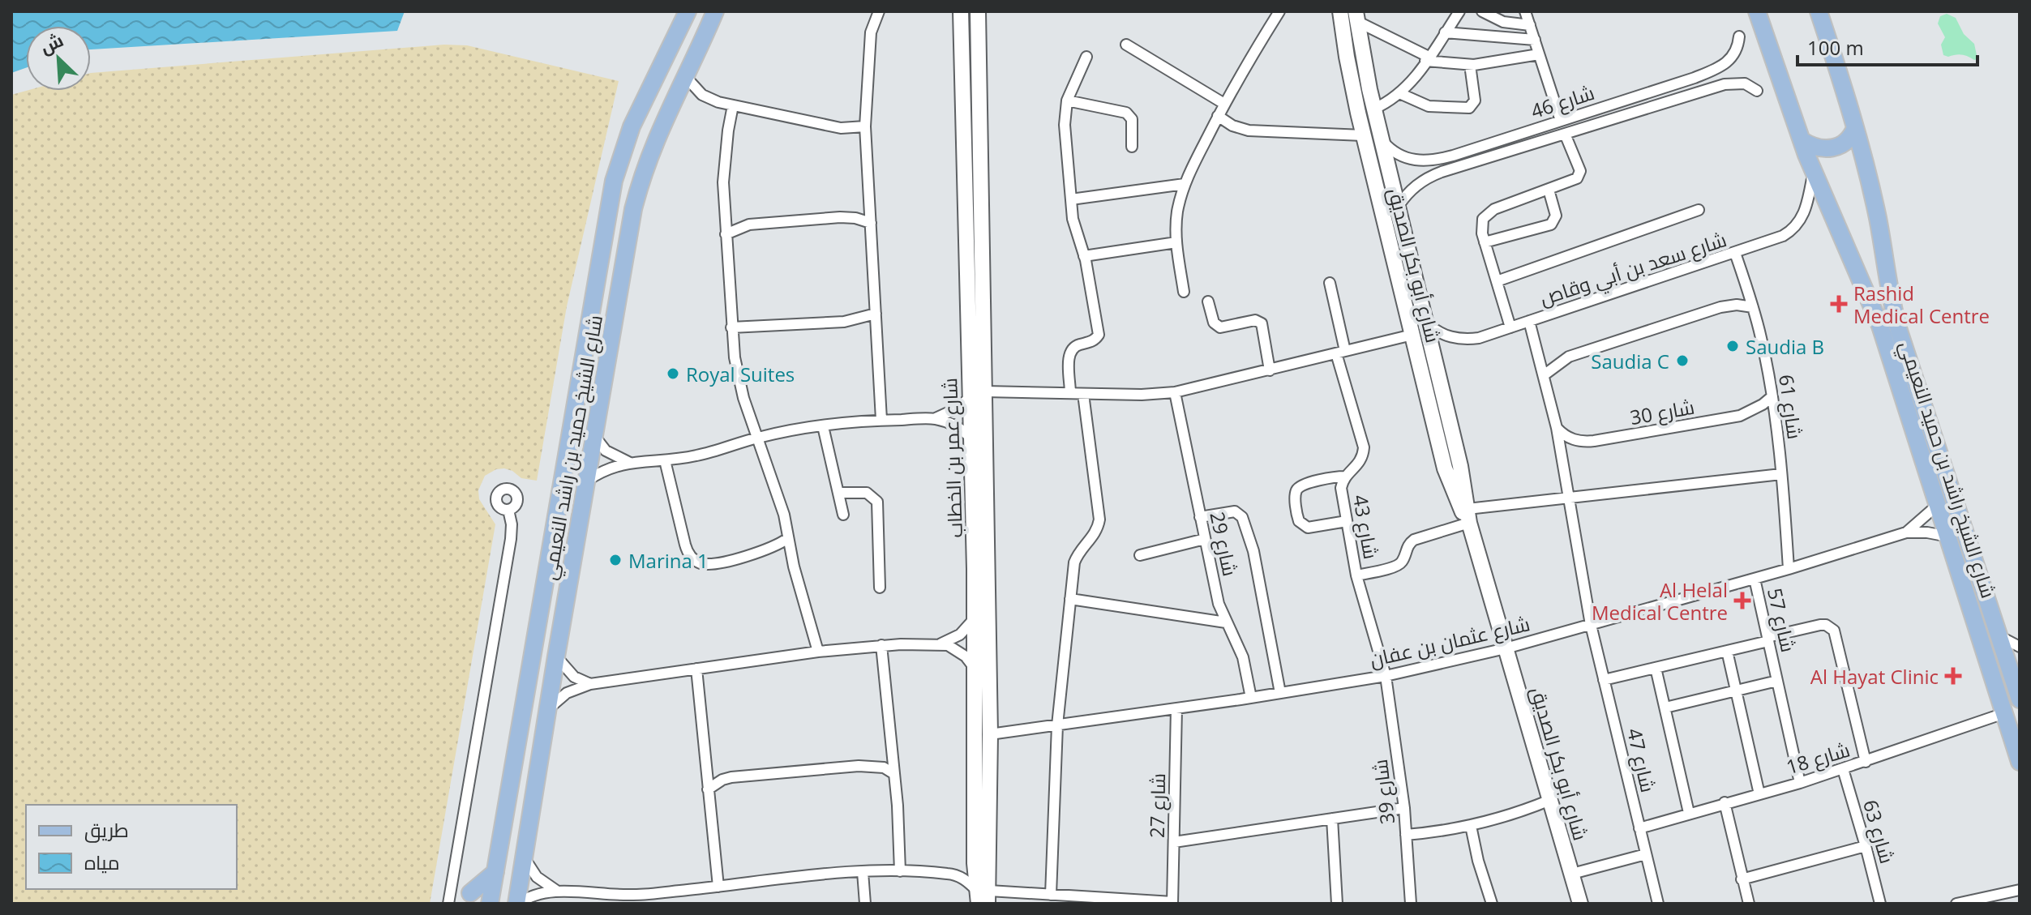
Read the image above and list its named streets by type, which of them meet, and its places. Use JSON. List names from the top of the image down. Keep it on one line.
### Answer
{"streets":{"main road":["شارع الشيخ حميد بن راشد النعيمي","شارع الشيخ راشد بن حميد النعيمي"],"street":["شارع 46","شارع أبو بكر الصديق","شارع سعد بن أبي وقاص","شارع 61","شارع 30","شارع عمر بن الخطاب","شارع 43","شارع 29","شارع 57","شارع عثمان بن عفان","شارع 18","شارع 47","شارع 39","شارع 27","شارع 63"]},"crossings":[["شارع 46","شارع أبو بكر الصديق"],["شارع أبو بكر الصديق","شارع سعد بن أبي وقاص"],["شارع أبو بكر الصديق","شارع عثمان بن عفان"],["شارع سعد بن أبي وقاص","شارع 61"],["شارع سعد بن أبي وقاص","شارع الشيخ راشد بن حميد النعيمي"],["شارع سعد بن أبي وقاص","شارع 47"],["شارع 61","شارع 30"],["شارع 61","شارع عثمان بن عفان"],["شارع 30","شارع 47"],["شارع عمر بن الخطاب","شارع عثمان بن عفان"],["شارع الشيخ راشد بن حميد النعيمي","شارع عثمان بن عفان"],["شارع الشيخ راشد بن حميد النعيمي","شارع 18"],["شارع 43","شارع عثمان بن عفان"],["شارع 43","شارع 39"],["شارع 29","شارع عثمان بن عفان"],["شارع 57","شارع عثمان بن عفان"],["شارع 57","شارع 18"],["شارع عثمان بن عفان","شارع 47"],["شارع عثمان بن عفان","شارع 39"],["شارع عثمان بن عفان","شارع 27"],["شارع 18","شارع 47"],["شارع 18","شارع 63"]],"places":{"health":["Rashid Medical Centre","Al Helal Medical Centre","Al Hayat Clinic"],"other":["Saudia B","Saudia C","Royal Suites","Marina 1"]},"legend":["طريق","مياه"],"scale_bar":"100 m","north":"top left"}
